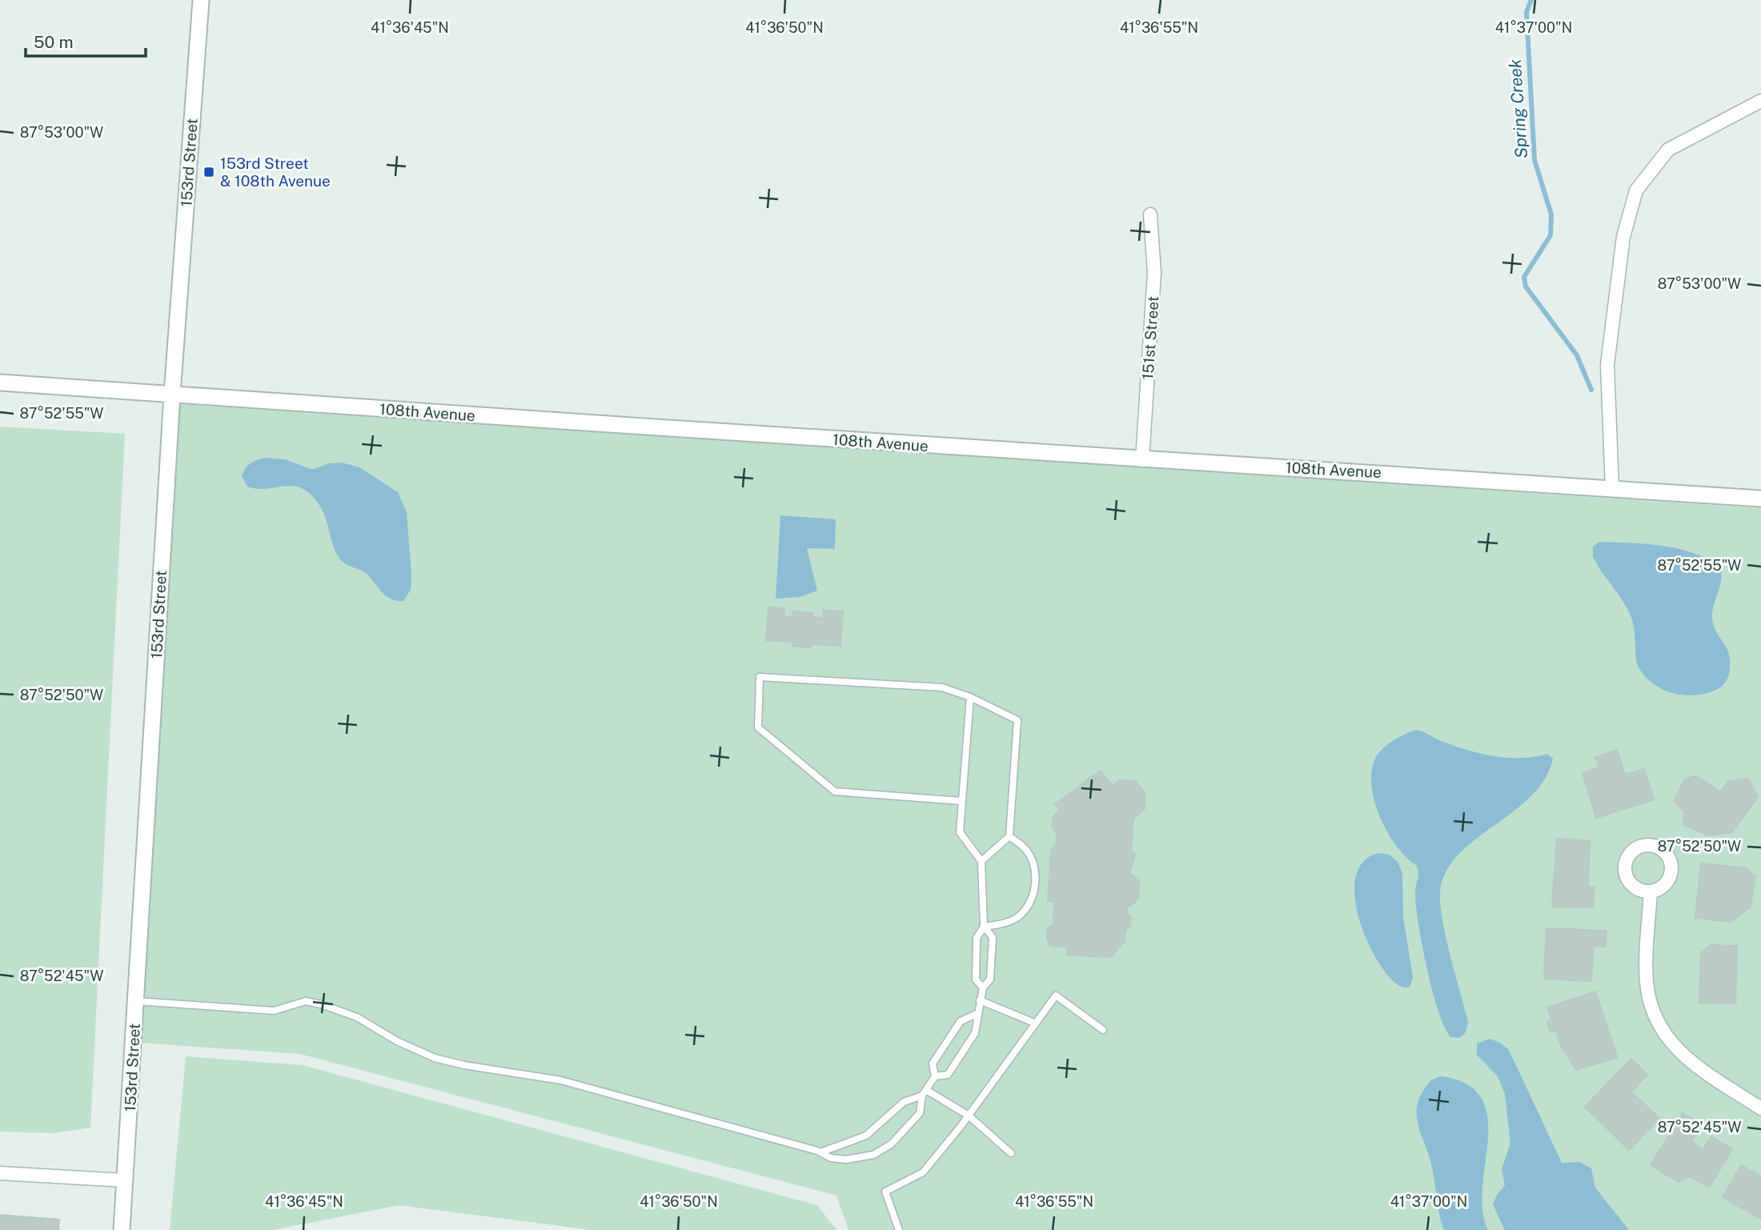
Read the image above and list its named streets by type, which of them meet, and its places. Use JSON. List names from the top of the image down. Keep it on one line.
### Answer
{"streets":{"street":["153rd Street","151st Street","108th Avenue"]},"crossings":[["153rd Street","108th Avenue"],["151st Street","108th Avenue"]],"water":["Spring Creek"],"places":{"transit":["153rd Street & 108th Avenue"]},"scale_bar":"50 m","coordinates":["41°36'45\"N","41°36'50\"N","41°36'55\"N","41°37'00\"N","87°53'00\"W","87°52'55\"W","87°52'50\"W","87°52'45\"W"]}
